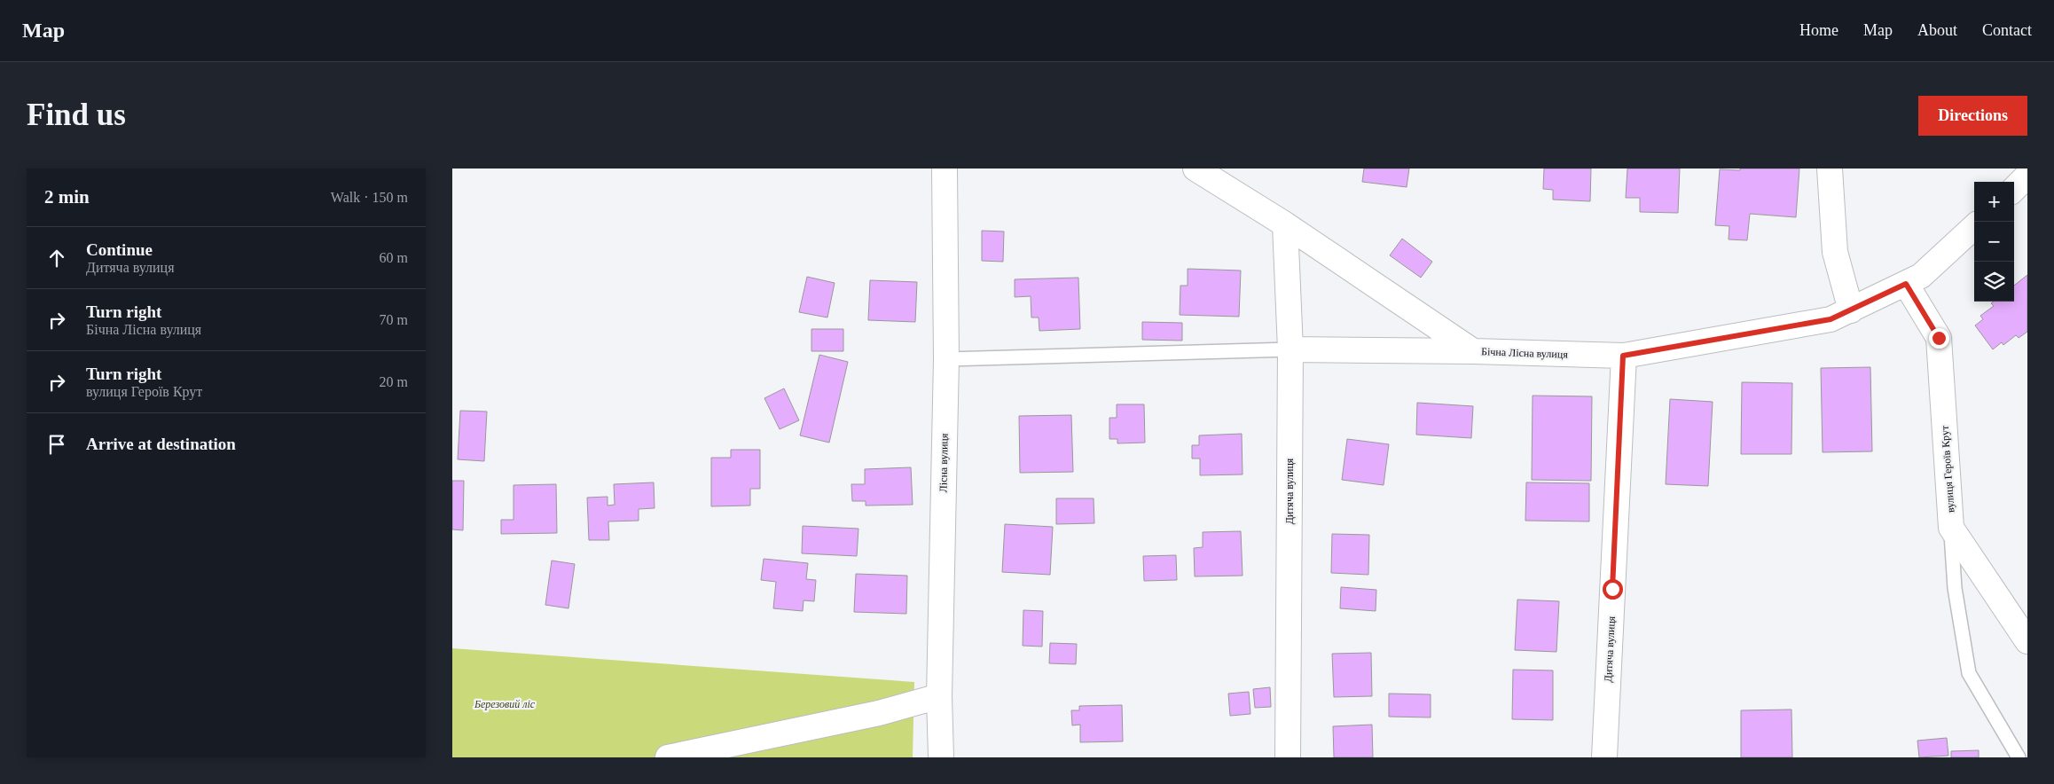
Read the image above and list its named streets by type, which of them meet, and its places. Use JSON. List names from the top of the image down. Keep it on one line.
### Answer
{"streets":{"street":["Бічна Лісна вулиця","Лісна вулиця","вулиця Героїв Крут","Дитяча вулиця"]},"crossings":[["Бічна Лісна вулиця","вулиця Героїв Крут"],["Бічна Лісна вулиця","Дитяча вулиця"]],"parks":["Березовий ліс"],"page":{"header":"Map","nav":["Home","Map","About","Contact"],"buttons":"Directions","title":"Find us","heading":["2 min","Walk · 150 m"],"map_buttons":["+","−"],"list":[["Continue","Дитяча вулиця","60 m"],["Turn right","Бічна Лісна вулиця","70 m"],["Turn right","вулиця Героїв Крут","20 m"],"Arrive at destination"]}}
